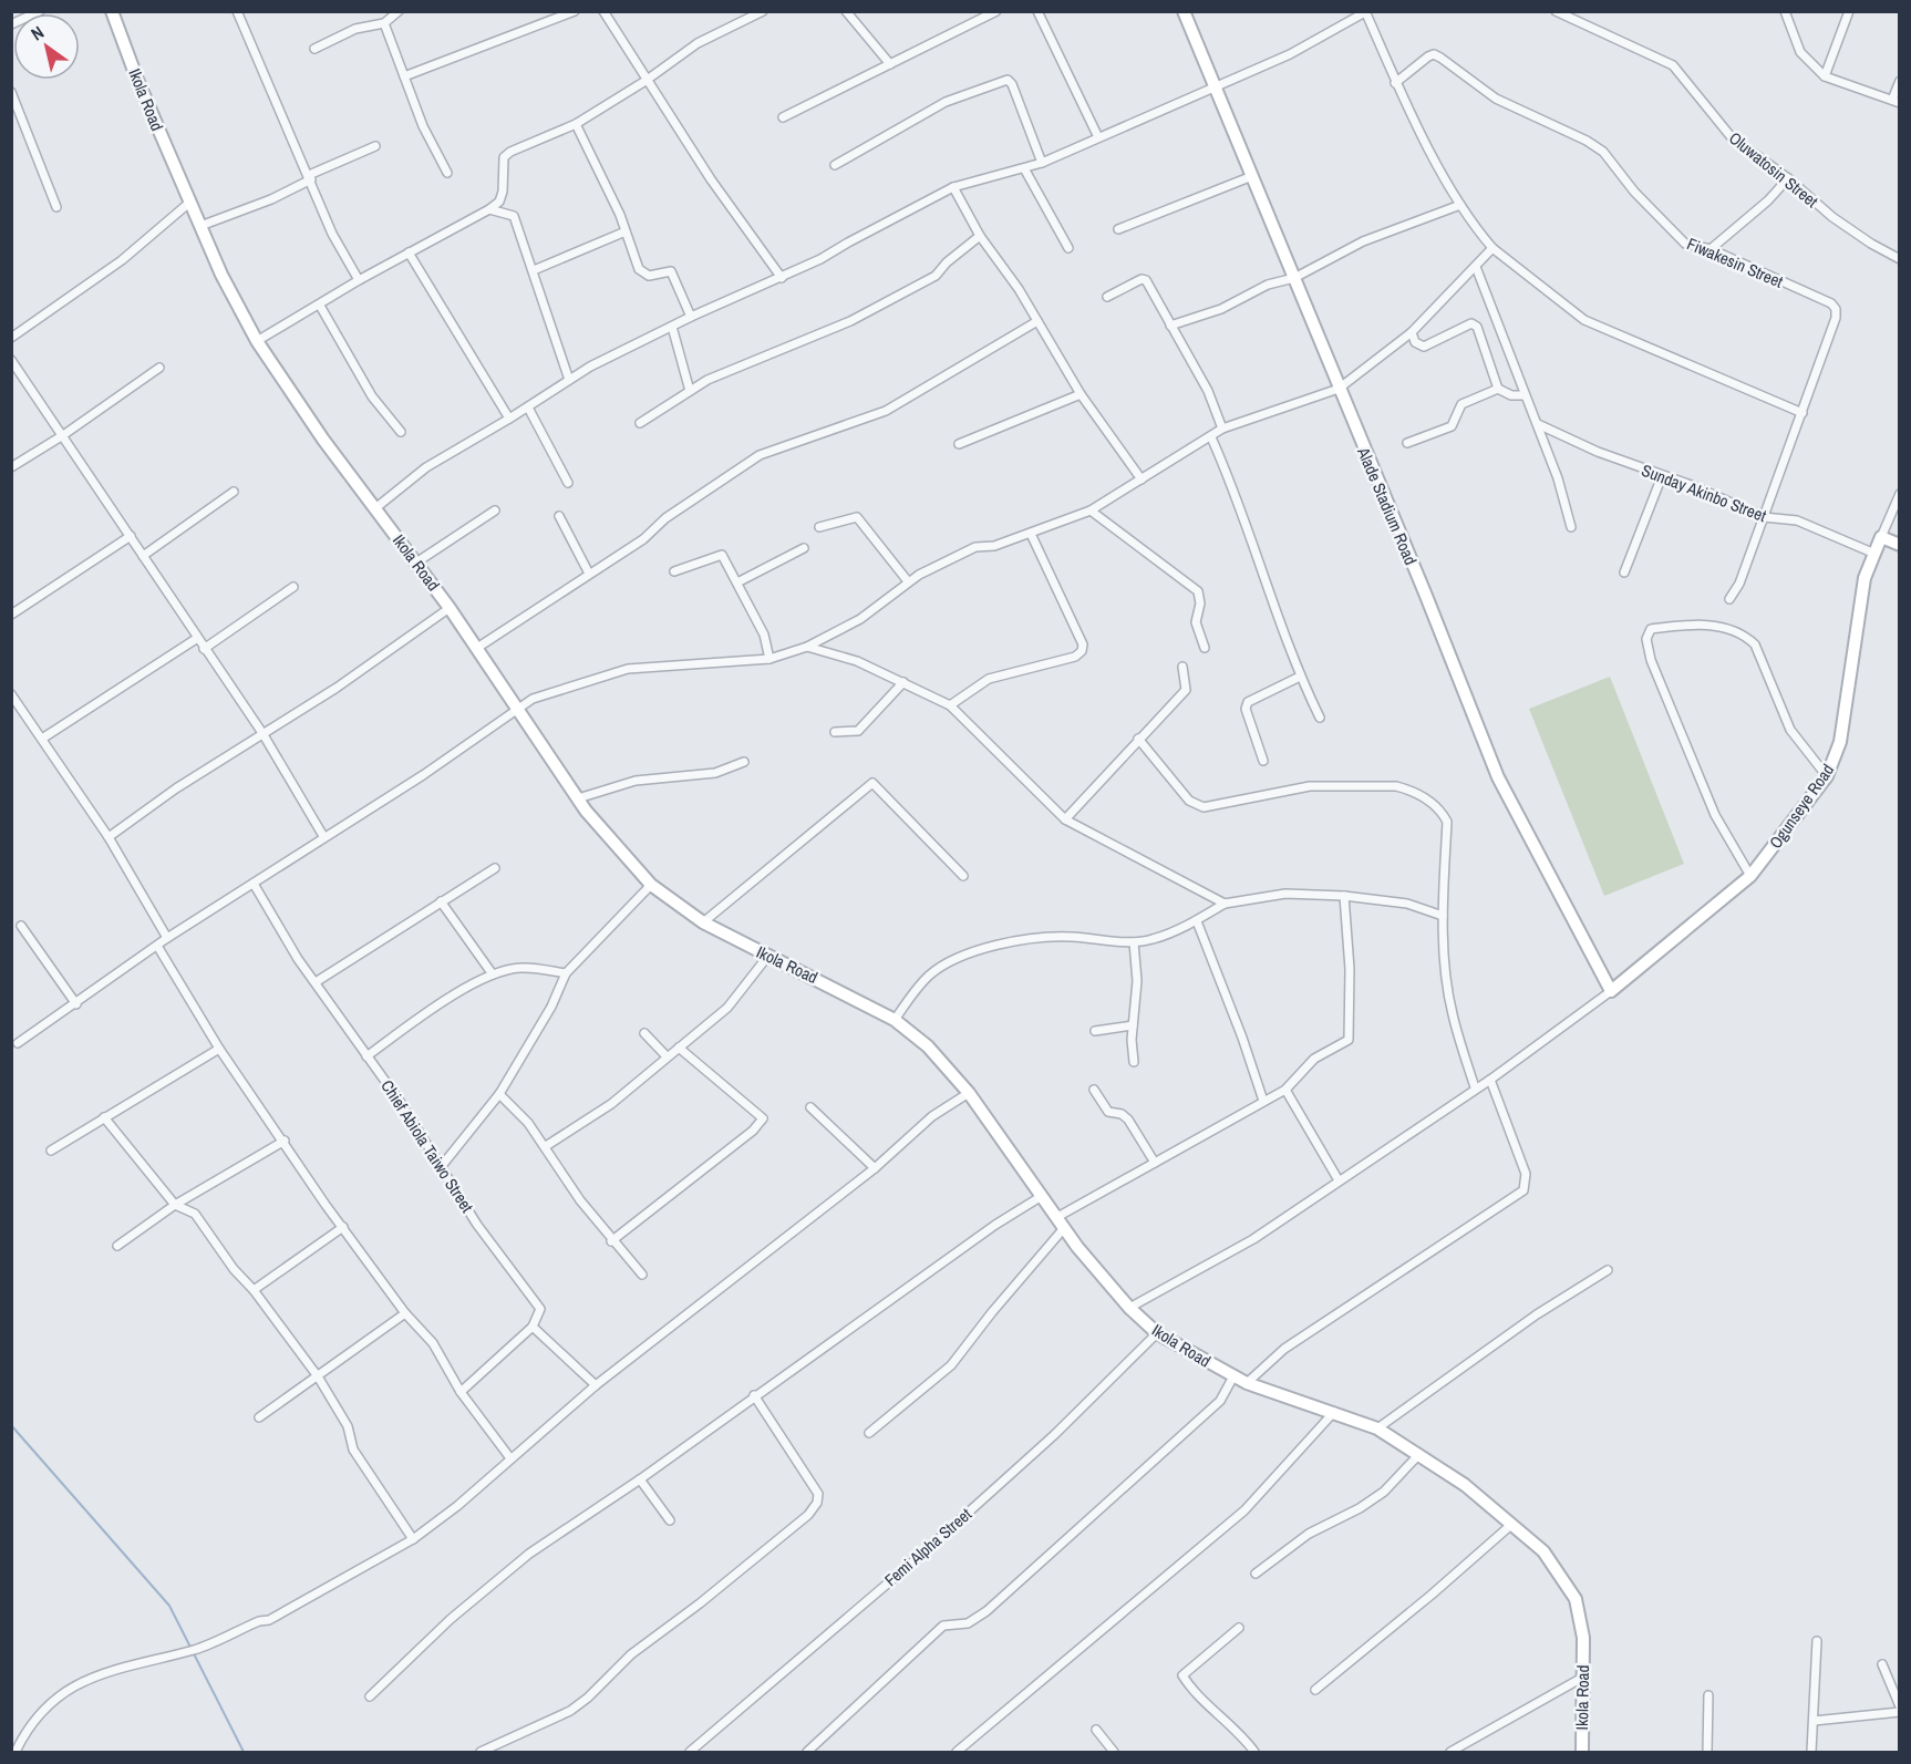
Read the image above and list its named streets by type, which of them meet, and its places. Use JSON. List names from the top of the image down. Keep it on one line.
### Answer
{"streets":{"street":["Ikola Road","Oluwatosin Street","Fiwakesin Street","Sunday Akinbo Street","Alade Stadium Road","Ogunseye Road","Chief Abiola Taiwo Street","Femi Alpha Street"]},"crossings":[["Ikola Road","Femi Alpha Street"],["Fiwakesin Street","Sunday Akinbo Street"],["Sunday Akinbo Street","Ogunseye Road"],["Alade Stadium Road","Ogunseye Road"]],"north":"top left"}
